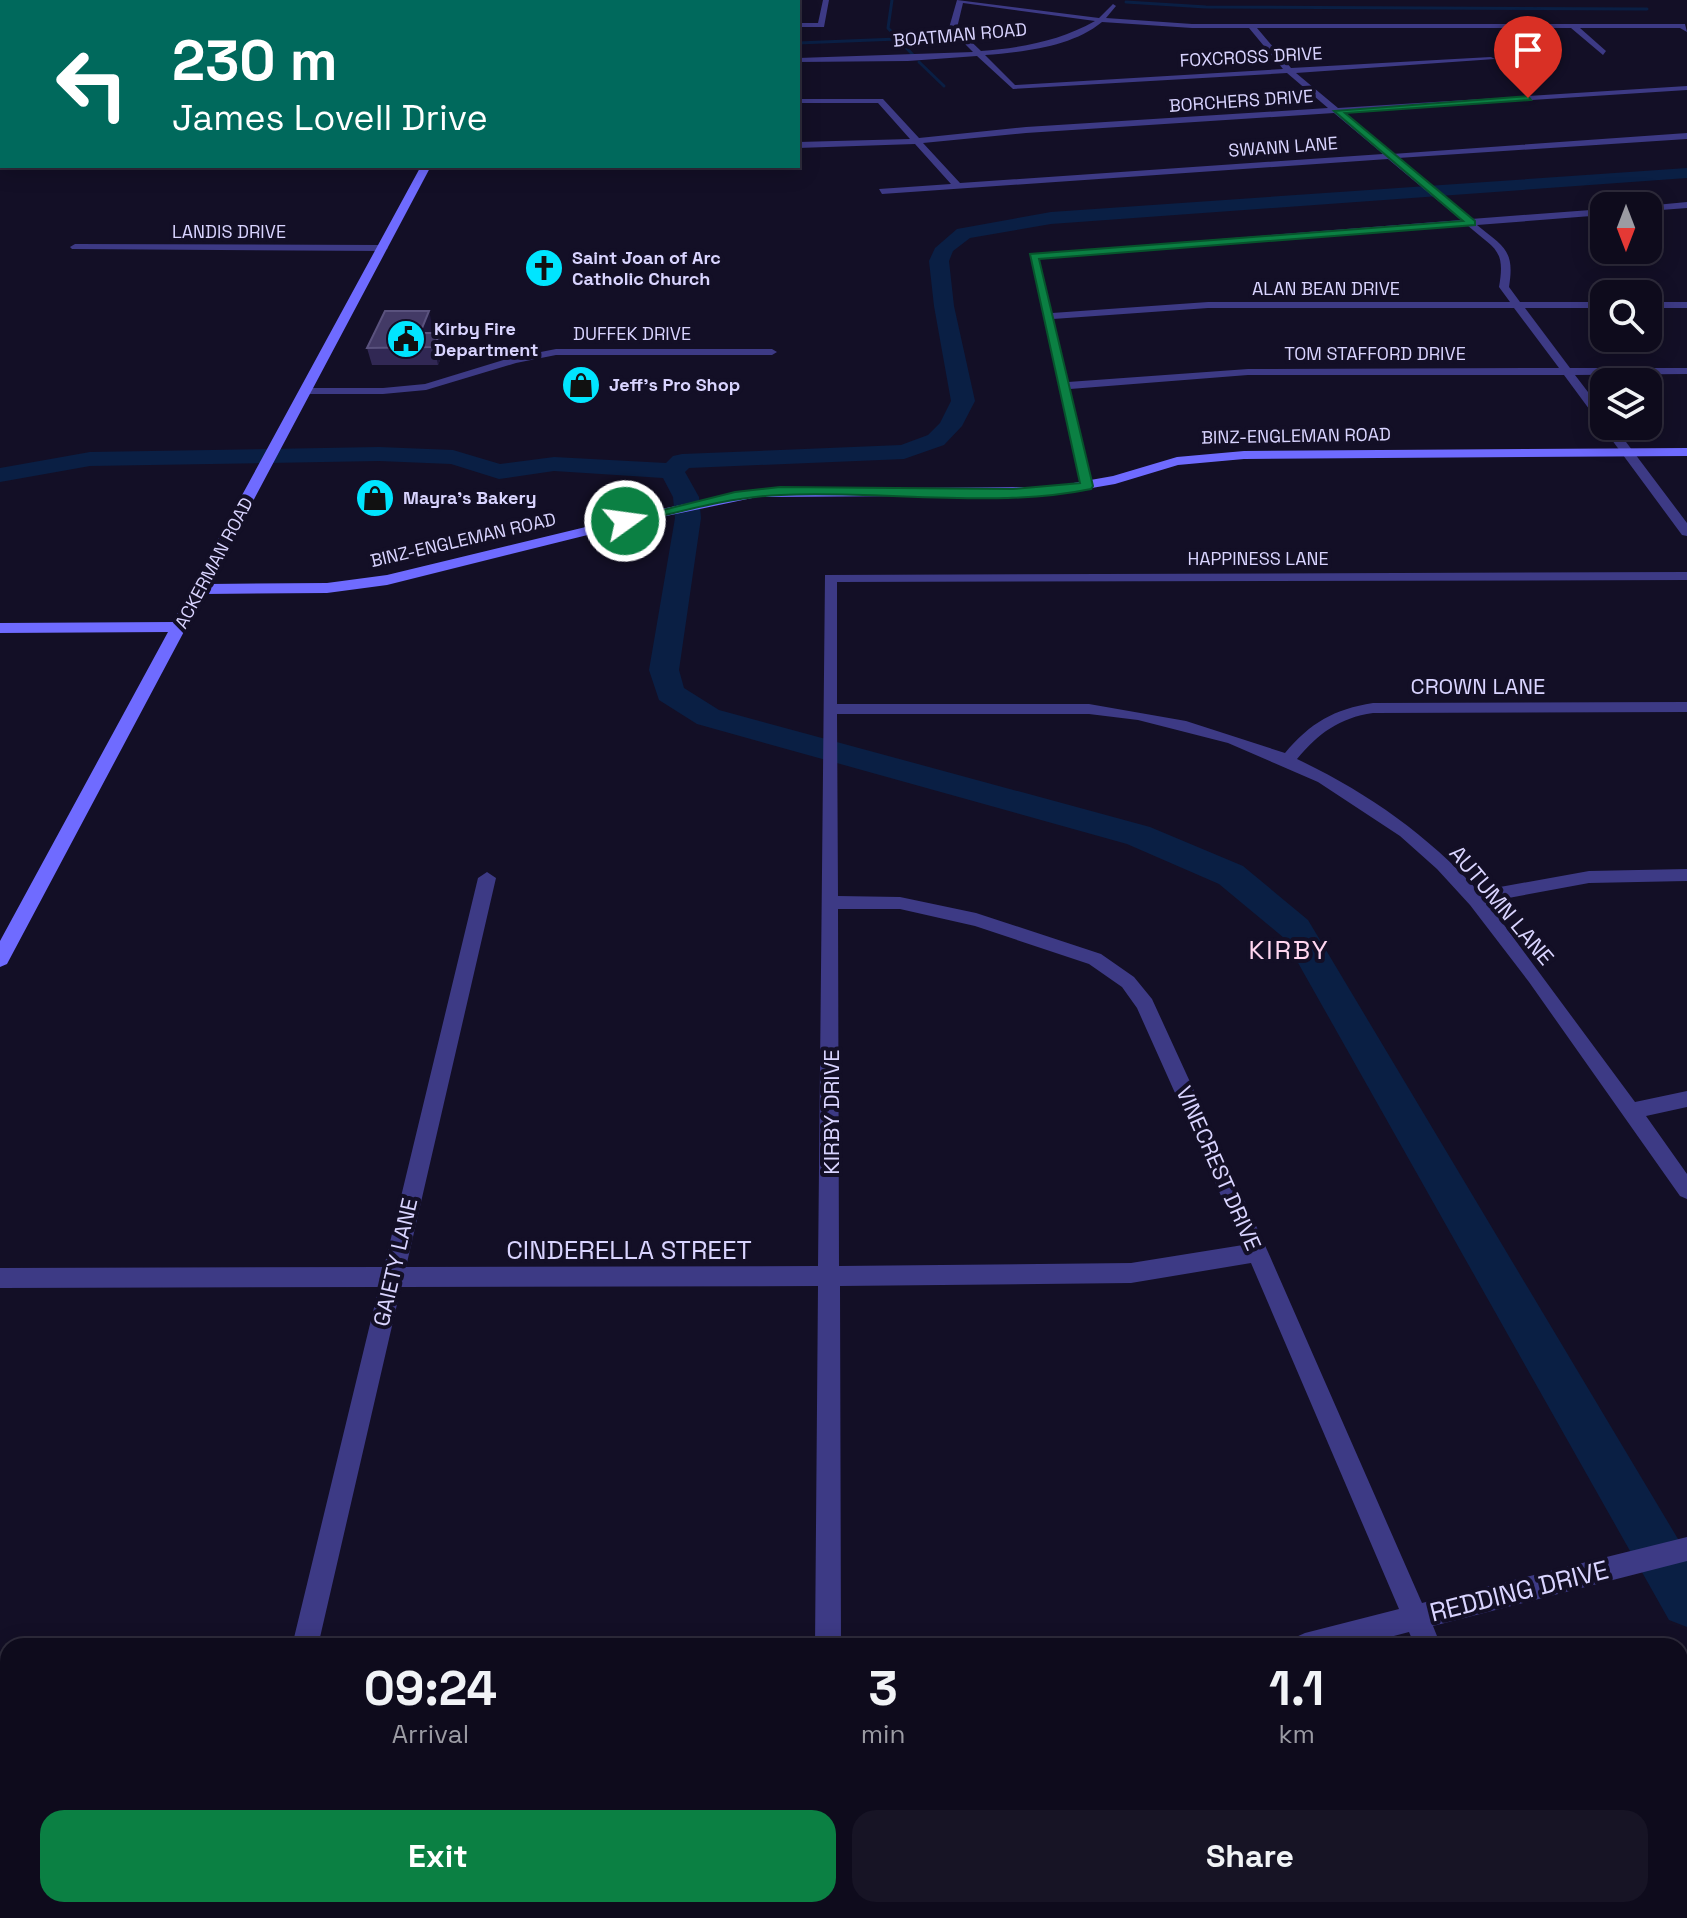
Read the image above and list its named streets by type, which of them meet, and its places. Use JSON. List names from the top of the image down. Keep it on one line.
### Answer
{"streets":{"street":["BOATMAN ROAD","FOXCROSS DRIVE","BORCHERS DRIVE","SWANN LANE","LANDIS DRIVE","ALAN BEAN DRIVE","DUFFEK DRIVE","TOM STAFFORD DRIVE","BINZ-ENGLEMAN ROAD","HAPPINESS LANE","ACKERMAN ROAD","CROWN LANE","AUTUMN LANE","KIRBY DRIVE","VINECREST DRIVE","CINDERELLA STREET","GAIETY LANE","REDDING DRIVE"]},"crossings":[["BOATMAN ROAD","FOXCROSS DRIVE"],["LANDIS DRIVE","ACKERMAN ROAD"],["DUFFEK DRIVE","ACKERMAN ROAD"],["BINZ-ENGLEMAN ROAD","ACKERMAN ROAD"],["HAPPINESS LANE","KIRBY DRIVE"],["CROWN LANE","AUTUMN LANE"],["AUTUMN LANE","KIRBY DRIVE"],["KIRBY DRIVE","VINECREST DRIVE"],["KIRBY DRIVE","CINDERELLA STREET"],["VINECREST DRIVE","CINDERELLA STREET"],["VINECREST DRIVE","REDDING DRIVE"],["CINDERELLA STREET","GAIETY LANE"]],"districts":["KIRBY"],"places":{"church":["Saint Joan of Arc Catholic Church"],"public building":["Kirby Fire Department"],"shop":["Jeff’s Pro Shop","Mayra's Bakery"]},"north":"bottom","page":{"turn":["230 m","James Lovell Drive"],"eta":["09:24","Arrival","3","min","1.1","km"],"buttons":["Exit","Share"]}}
